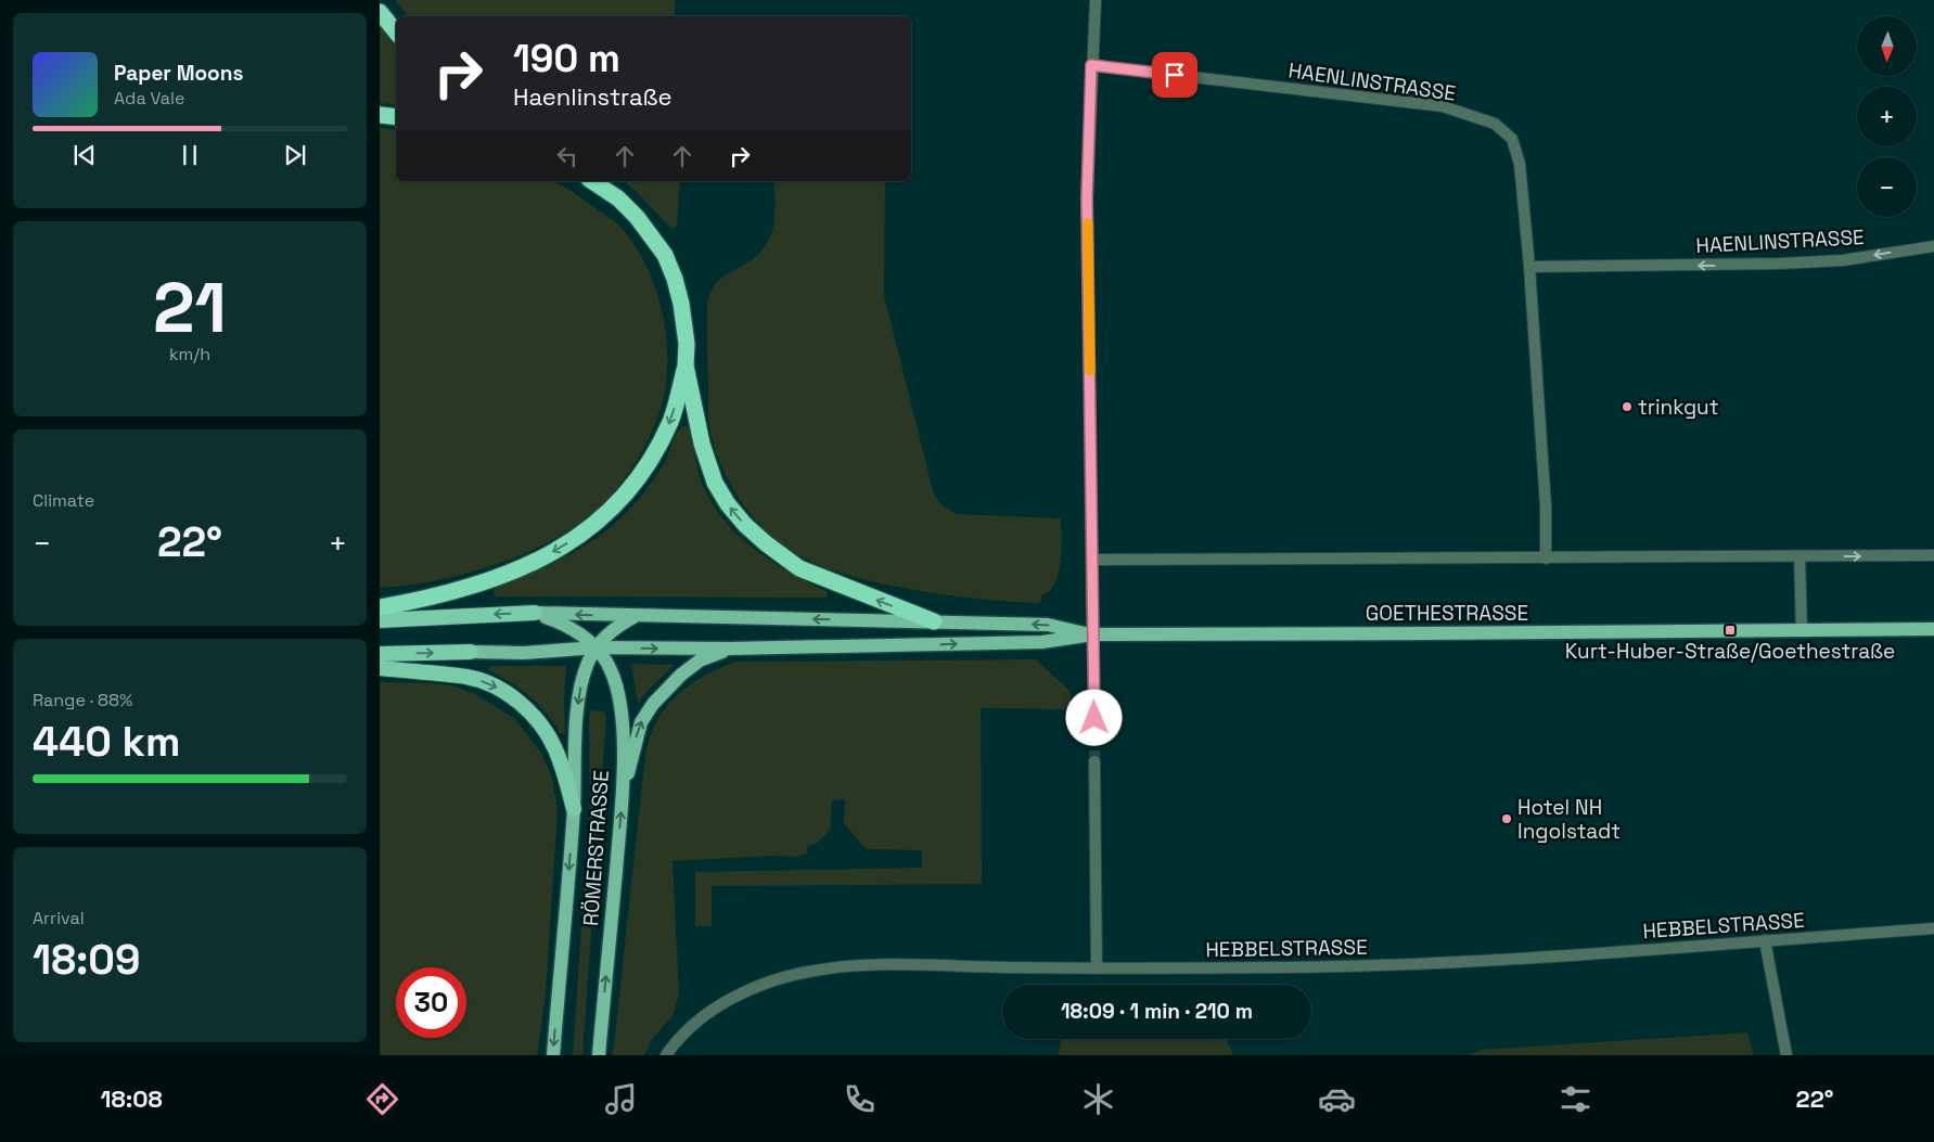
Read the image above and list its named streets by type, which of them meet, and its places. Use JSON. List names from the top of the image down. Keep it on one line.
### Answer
{"streets":{"main road":["GOETHESTRASSE","RÖMERSTRASSE"],"street":["HAENLINSTRASSE","HEBBELSTRASSE"]},"places":{"other":["trinkgut","Hotel NH Ingolstadt"],"transit":["Kurt-Huber-Straße/Goethestraße"]},"north":"bottom","page":{"map_buttons":["+","−"],"turn":["190 m","Haenlinstraße"],"song":["Paper Moons","Ada Vale"],"tile":[["21","km/h"],"Climate",["Range · 88%","440 km"],["Arrival","18:09"]],"heat":["−","22°","+"],"limit":"30","trip":"18:09 · 1 min · 210 m","tabs":["18:08","22°"]}}
